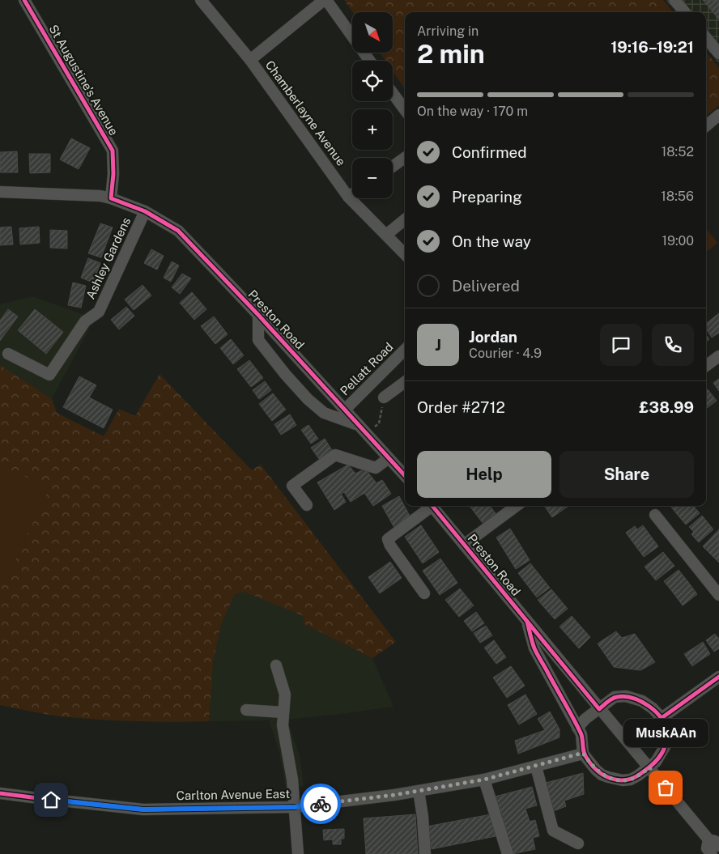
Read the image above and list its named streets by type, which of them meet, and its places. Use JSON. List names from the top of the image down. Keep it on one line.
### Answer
{"streets":{"street":["St Augustine's Avenue","Chamberlayne Avenue","Ashley Gardens","Preston Road","Pellatt Road","Carlton Avenue East"]},"crossings":[["St Augustine's Avenue","Preston Road"],["Ashley Gardens","Preston Road"],["Preston Road","Pellatt Road"]],"places":["MuskAAn"],"north":"bottom right","page":{"map_buttons":["+","−"],"heading":["2 min","Arriving in","19:16–19:21"],"panel":["Jordan","Courier · 4.9","Order #2712","£38.99"],"bar":"On the way · 170 m","list":[["Confirmed","18:52"],["Preparing","18:56"],["On the way","19:00"],"Delivered"],"round":"J","buttons":["Help","Share"],"bubble":"MuskAAn"}}
